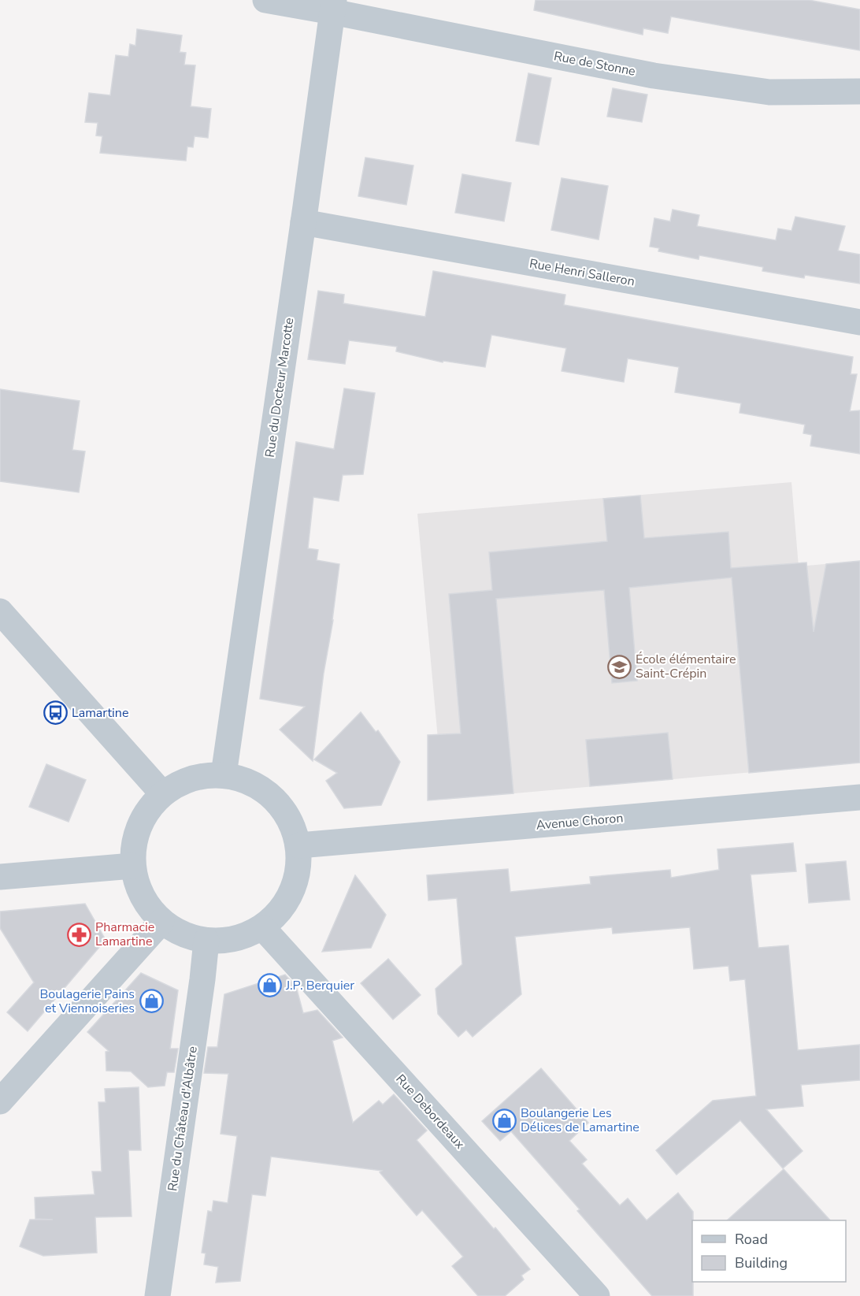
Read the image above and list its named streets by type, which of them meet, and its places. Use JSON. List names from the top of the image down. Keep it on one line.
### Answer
{"streets":{"street":["Rue de Stonne","Rue Henri Salleron","Rue du Docteur Marcotte","Avenue Choron","Rue Debordeaux","Rue du Château d'Albâtre"]},"crossings":[["Rue de Stonne","Rue du Docteur Marcotte"],["Rue Henri Salleron","Rue du Docteur Marcotte"],["Rue du Docteur Marcotte","Avenue Choron"],["Rue du Docteur Marcotte","Rue Debordeaux"],["Rue du Docteur Marcotte","Rue du Château d'Albâtre"],["Avenue Choron","Rue Debordeaux"],["Avenue Choron","Rue du Château d'Albâtre"],["Rue Debordeaux","Rue du Château d'Albâtre"]],"places":{"school or university":["École élémentaire Saint-Crépin"],"bus stop":["Lamartine"],"pharmacy":["Pharmacie Lamartine"],"shop":["J.P. Berquier","Boulagerie Pains et Viennoiseries","Boulangerie Les Délices de Lamartine"]},"legend":["Road","Building"]}
